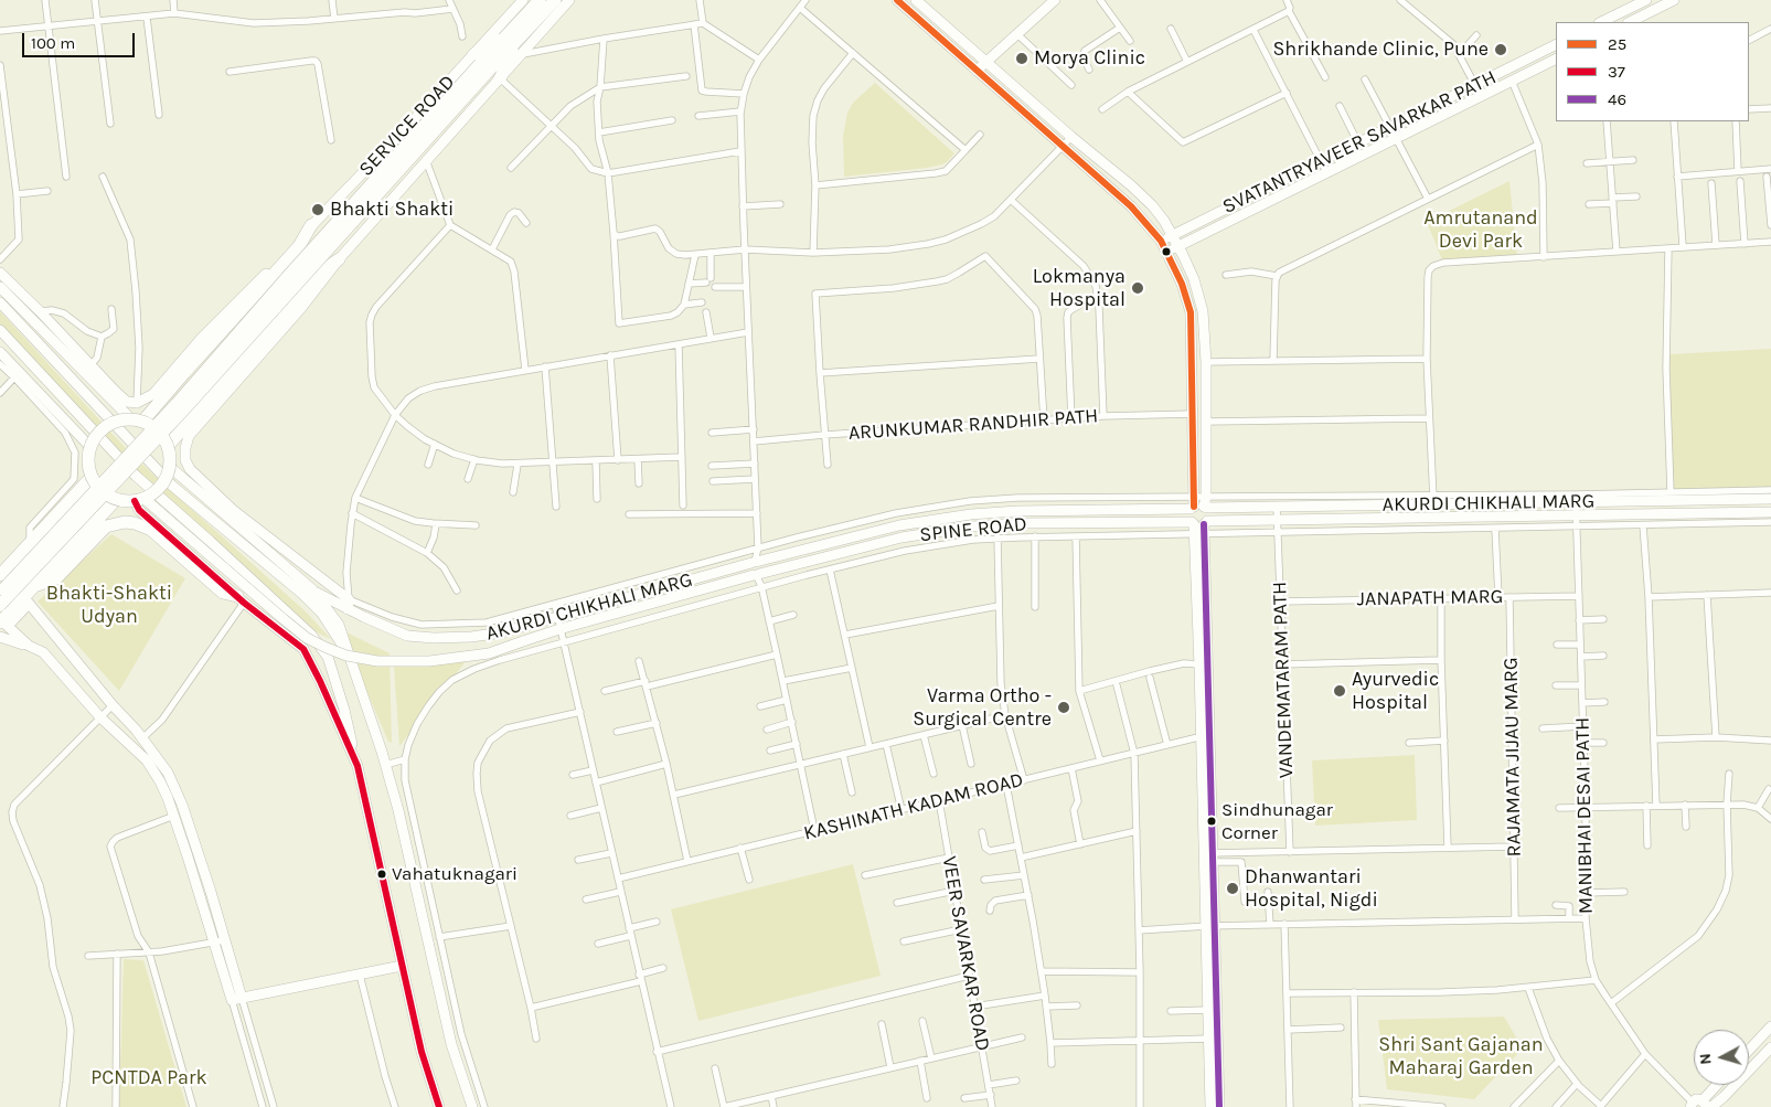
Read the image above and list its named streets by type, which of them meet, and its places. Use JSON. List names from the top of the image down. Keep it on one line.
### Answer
{"streets":{"main road":["SERVICE ROAD","SVATANTRYAVEER SAVARKAR PATH","AKURDI CHIKHALI MARG","SPINE ROAD"],"street":["ARUNKUMAR RANDHIR PATH","JANAPATH MARG","VANDEMATARAM PATH","RAJAMATA JIJAU MARG","KASHINATH KADAM ROAD","MANIBHAI DESAI PATH","VEER SAVARKAR ROAD"]},"crossings":[["AKURDI CHIKHALI MARG","SPINE ROAD"],["AKURDI CHIKHALI MARG","VANDEMATARAM PATH"],["AKURDI CHIKHALI MARG","MANIBHAI DESAI PATH"],["JANAPATH MARG","VANDEMATARAM PATH"],["JANAPATH MARG","RAJAMATA JIJAU MARG"],["JANAPATH MARG","MANIBHAI DESAI PATH"],["KASHINATH KADAM ROAD","VEER SAVARKAR ROAD"]],"parks":["Amrutanand Devi Park","Bhakti-Shakti Udyan","Shri Sant Gajanan Maharaj Garden","PCNTDA Park"],"places":["Shrikhande Clinic, Pune","Morya Clinic","Bhakti Shakti","Lokmanya Hospital","Ayurvedic Hospital","Varma Ortho - Surgical Centre","Sindhunagar Corner","Vahatuknagari","Dhanwantari Hospital, Nigdi"],"lines":["transit line 25","transit line 37","transit line 46"],"legend":["25","37","46"],"scale_bar":"100 m","north":"left"}
